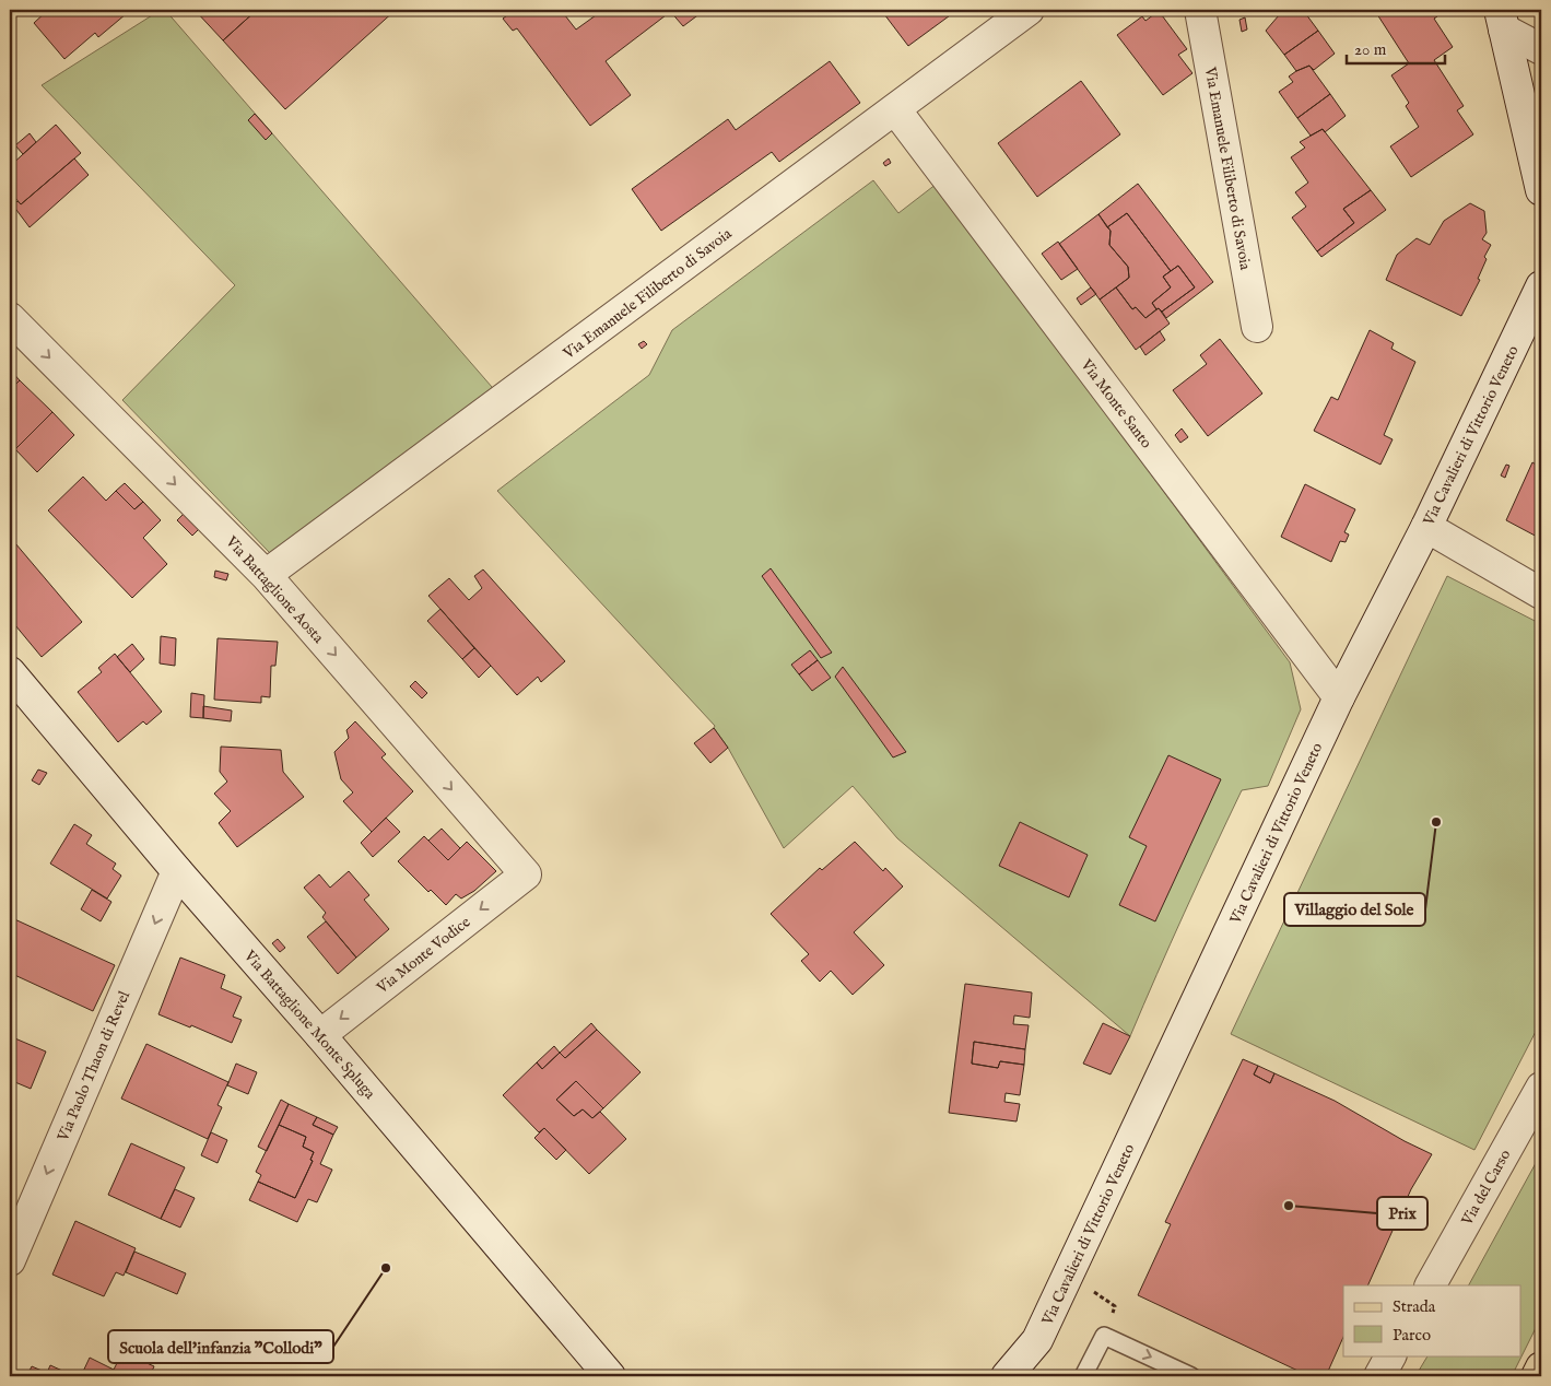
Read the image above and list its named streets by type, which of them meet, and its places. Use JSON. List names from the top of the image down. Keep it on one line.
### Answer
{"streets":{"street":["Via Emanuele Filiberto di Savoia","Via Monte Santo","Via Cavalieri di Vittorio Veneto","Via Battaglione Aosta","Via Monte Vodice","Via Battaglione Monte Spluga","Via Paolo Thaon di Revel","Via del Carso"]},"crossings":[["Via Emanuele Filiberto di Savoia","Via Monte Santo"],["Via Emanuele Filiberto di Savoia","Via Battaglione Aosta"],["Via Monte Santo","Via Cavalieri di Vittorio Veneto"],["Via Battaglione Aosta","Via Monte Vodice"],["Via Monte Vodice","Via Battaglione Monte Spluga"],["Via Battaglione Monte Spluga","Via Paolo Thaon di Revel"]],"one_way":["Via Battaglione Aosta","Via Monte Vodice","Via Paolo Thaon di Revel"],"places":["Villaggio del Sole","Prix","Scuola dell'infanzia \"Collodi\""],"legend":["Strada","Parco"],"scale_bar":"20 m"}
